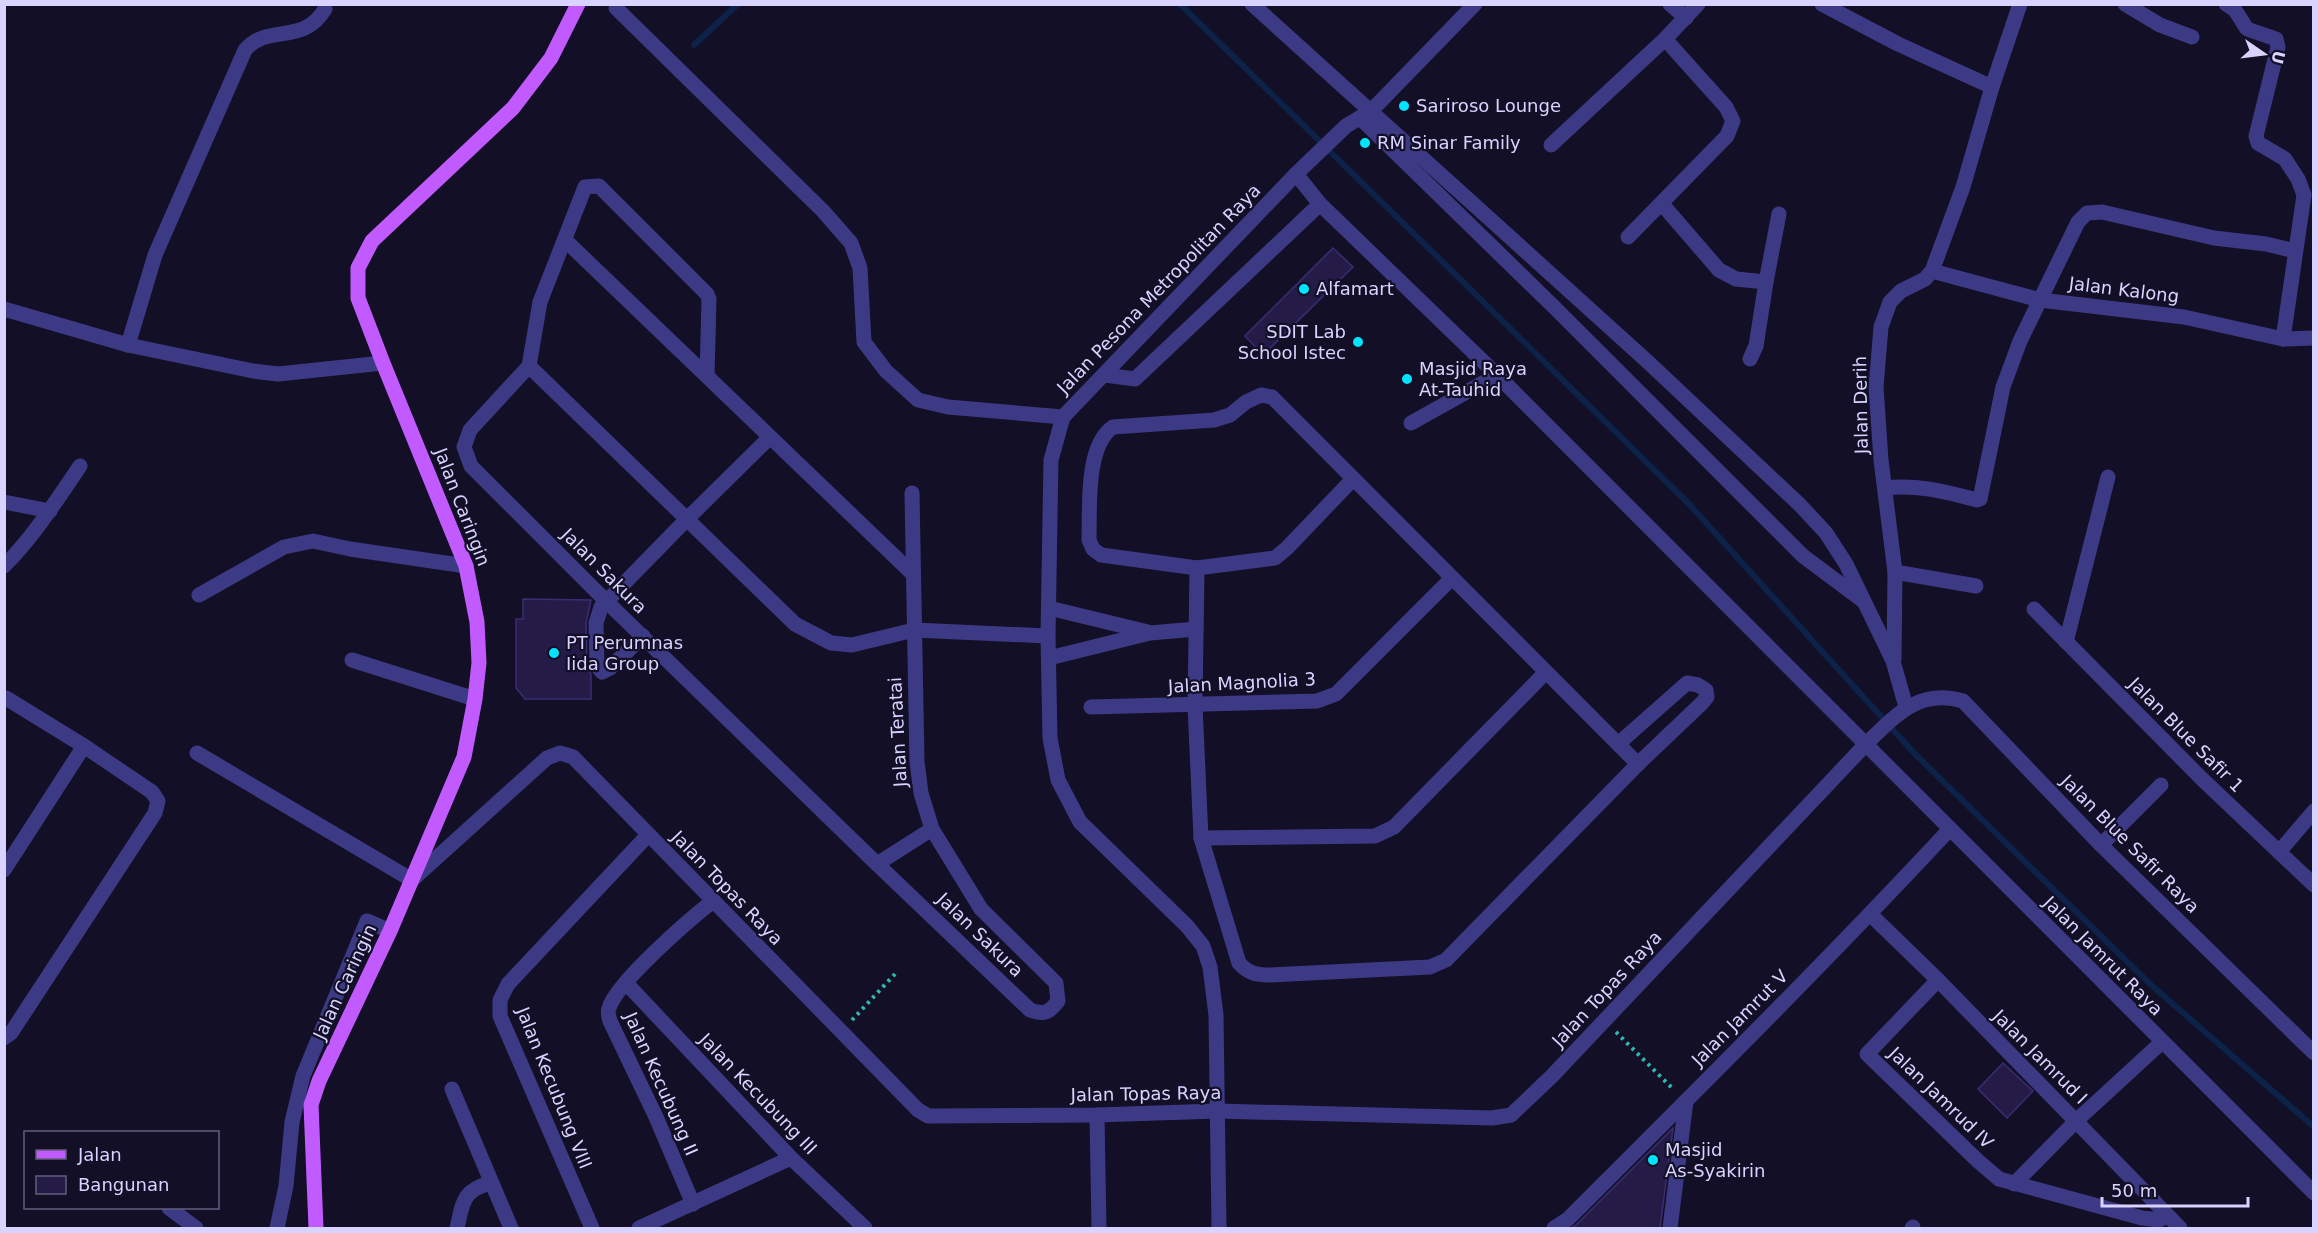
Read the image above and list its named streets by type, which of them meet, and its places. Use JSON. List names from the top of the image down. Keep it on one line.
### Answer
{"streets":{"main road":["Jalan Caringin"],"street":["Jalan Pesona Metropolitan Raya","Jalan Kalong","Jalan Derih","Jalan Sakura","Jalan Magnolia 3","Jalan Teratai","Jalan Blue Safir 1","Jalan Blue Safir Raya","Jalan Topas Raya","Jalan Jamrut Raya","Jalan Jamrut V","Jalan Jamrud I","Jalan Kecubung II","Jalan Kecubung VIII","Jalan Kecubung III","Jalan Jamrud IV"]},"crossings":[["Jalan Pesona Metropolitan Raya","Jalan Topas Raya"],["Jalan Pesona Metropolitan Raya","Jalan Jamrut Raya"],["Jalan Kalong","Jalan Derih"],["Jalan Caringin","Jalan Topas Raya"],["Jalan Sakura","Jalan Teratai"],["Jalan Blue Safir Raya","Jalan Topas Raya"],["Jalan Topas Raya","Jalan Jamrut Raya"],["Jalan Topas Raya","Jalan Kecubung VIII"],["Jalan Jamrut Raya","Jalan Jamrut V"],["Jalan Jamrut V","Jalan Jamrud I"],["Jalan Jamrud I","Jalan Jamrud IV"],["Jalan Kecubung II","Jalan Kecubung III"]],"places":["Sariroso Lounge","RM Sinar Family","Alfamart","SDIT Lab School Istec","Masjid Raya At-Tauhid","PT Perumnas Iida Group","Masjid As-Syakirin"],"legend":["Jalan","Bangunan"],"scale_bar":"50 m","north":"right"}
